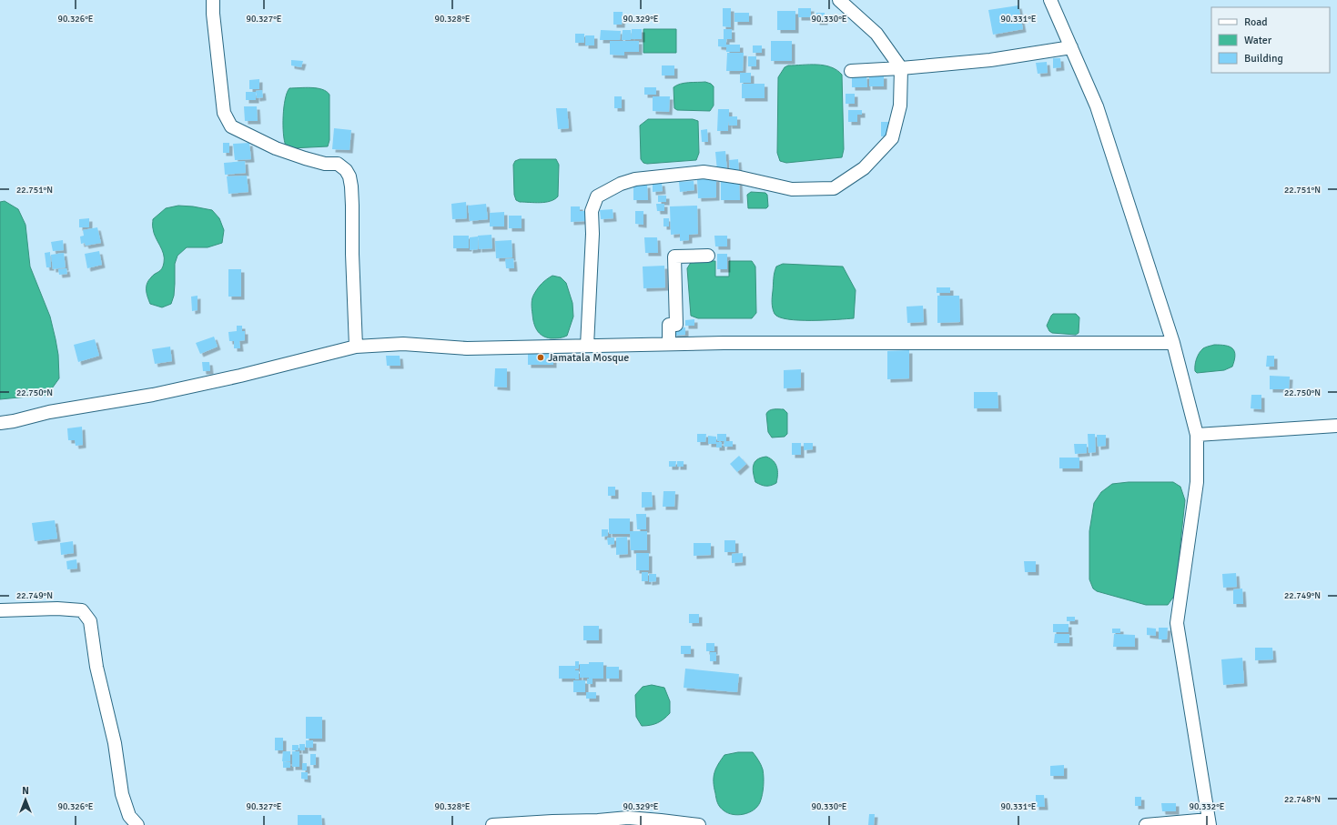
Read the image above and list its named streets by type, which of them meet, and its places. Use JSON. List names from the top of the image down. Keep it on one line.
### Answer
{"places":["Jamatala Mosque"],"legend":["Road","Water","Building"],"north":"top","coordinates":["90.326°E","90.327°E","90.328°E","90.329°E","90.330°E","90.331°E","22.751°N","22.750°N","22.749°N","22.748°N","90.332°E"]}
